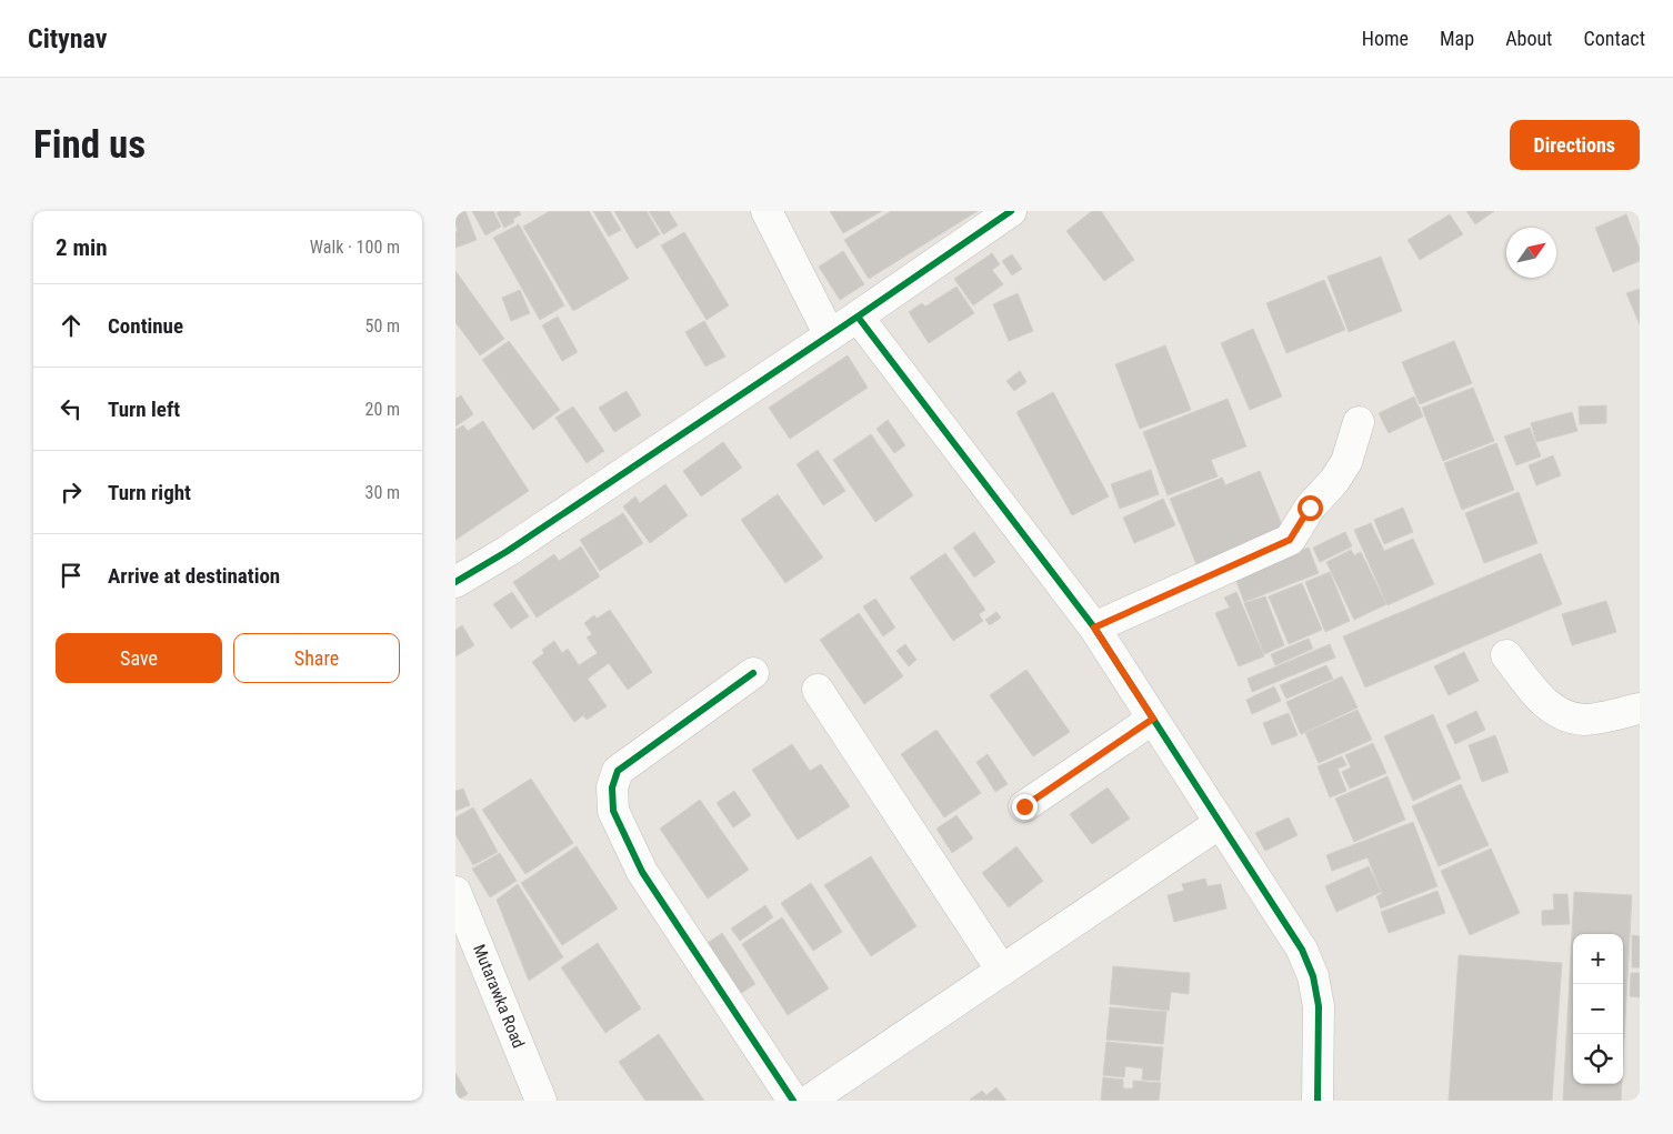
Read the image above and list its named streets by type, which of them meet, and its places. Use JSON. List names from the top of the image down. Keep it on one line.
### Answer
{"streets":{"street":["Mutarawka Road"]},"north":"top right","page":{"header":"Citynav","nav":["Home","Map","About","Contact"],"buttons":["Directions",["Save","Share"]],"title":"Find us","heading":["2 min","Walk · 100 m"],"list":[["Continue","50 m"],["Turn left","20 m"],["Turn right","30 m"],"Arrive at destination"],"map_buttons":["+","−"]}}
